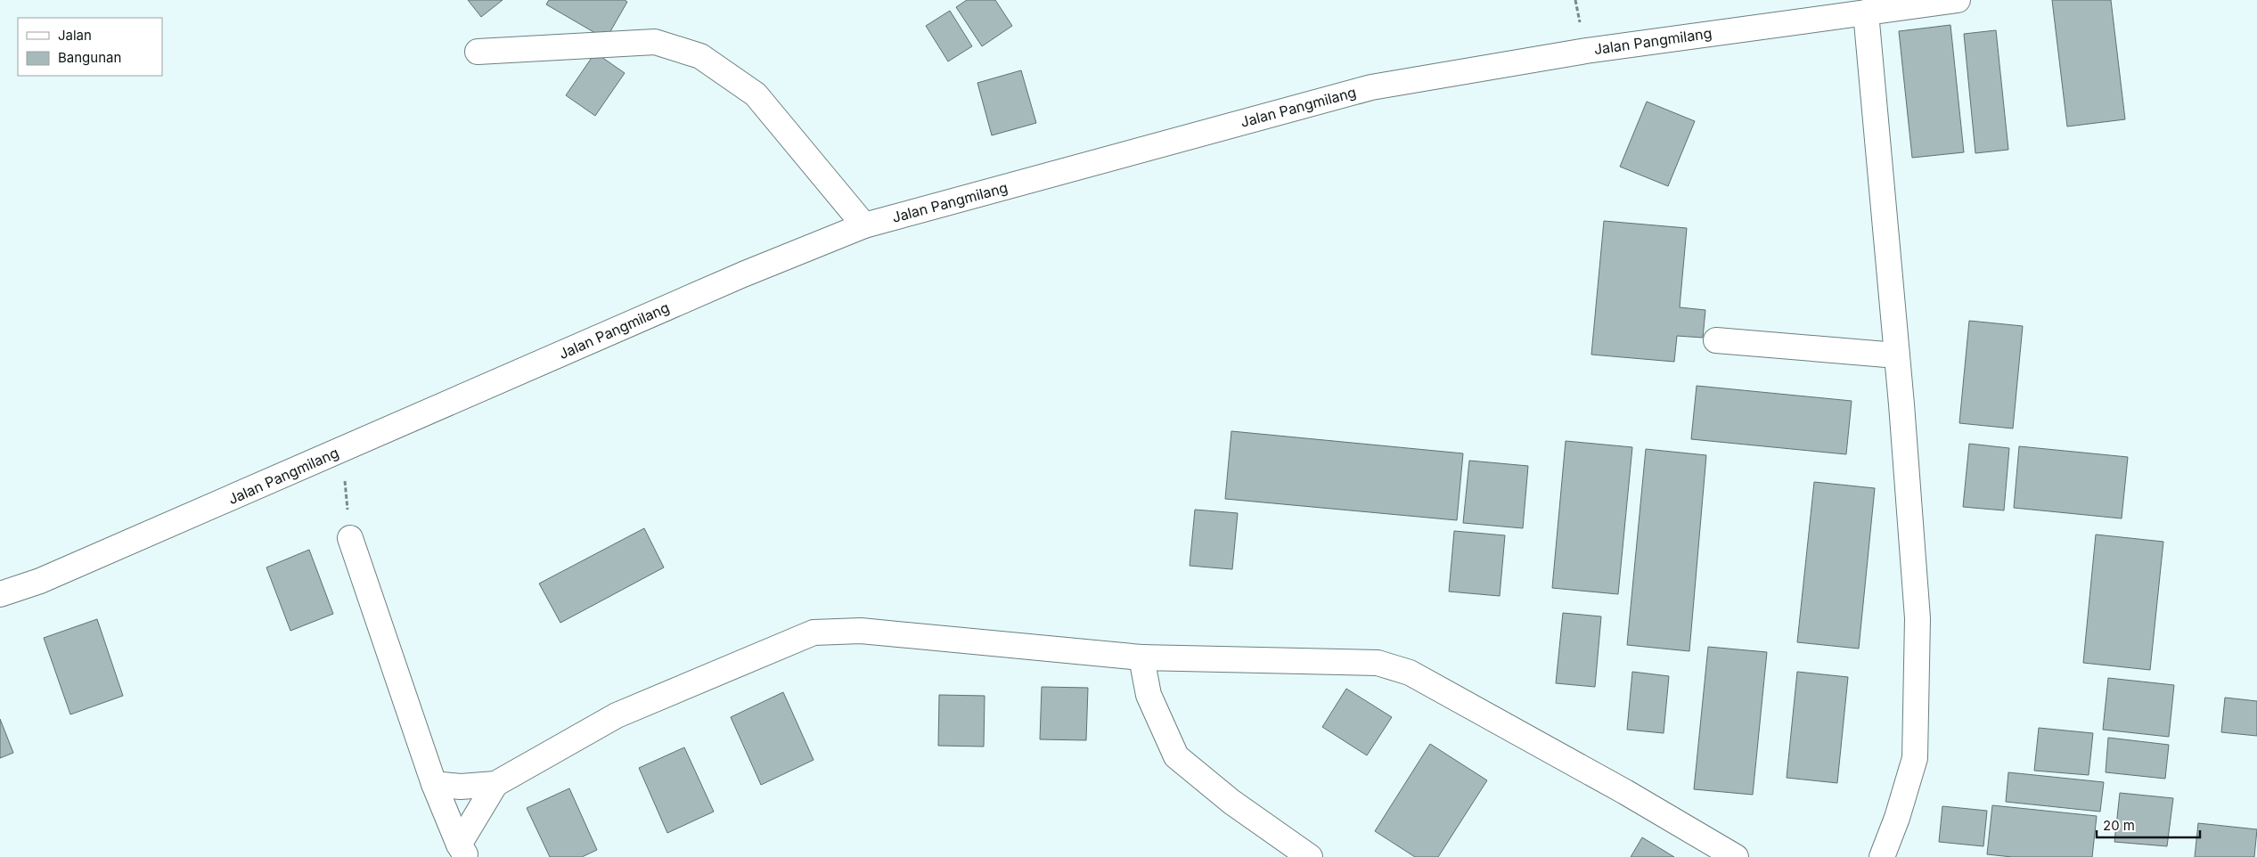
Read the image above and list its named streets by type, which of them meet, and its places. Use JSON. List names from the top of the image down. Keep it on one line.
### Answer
{"streets":{"street":["Jalan Pangmilang"]},"legend":["Jalan","Bangunan"],"scale_bar":"20 m"}
